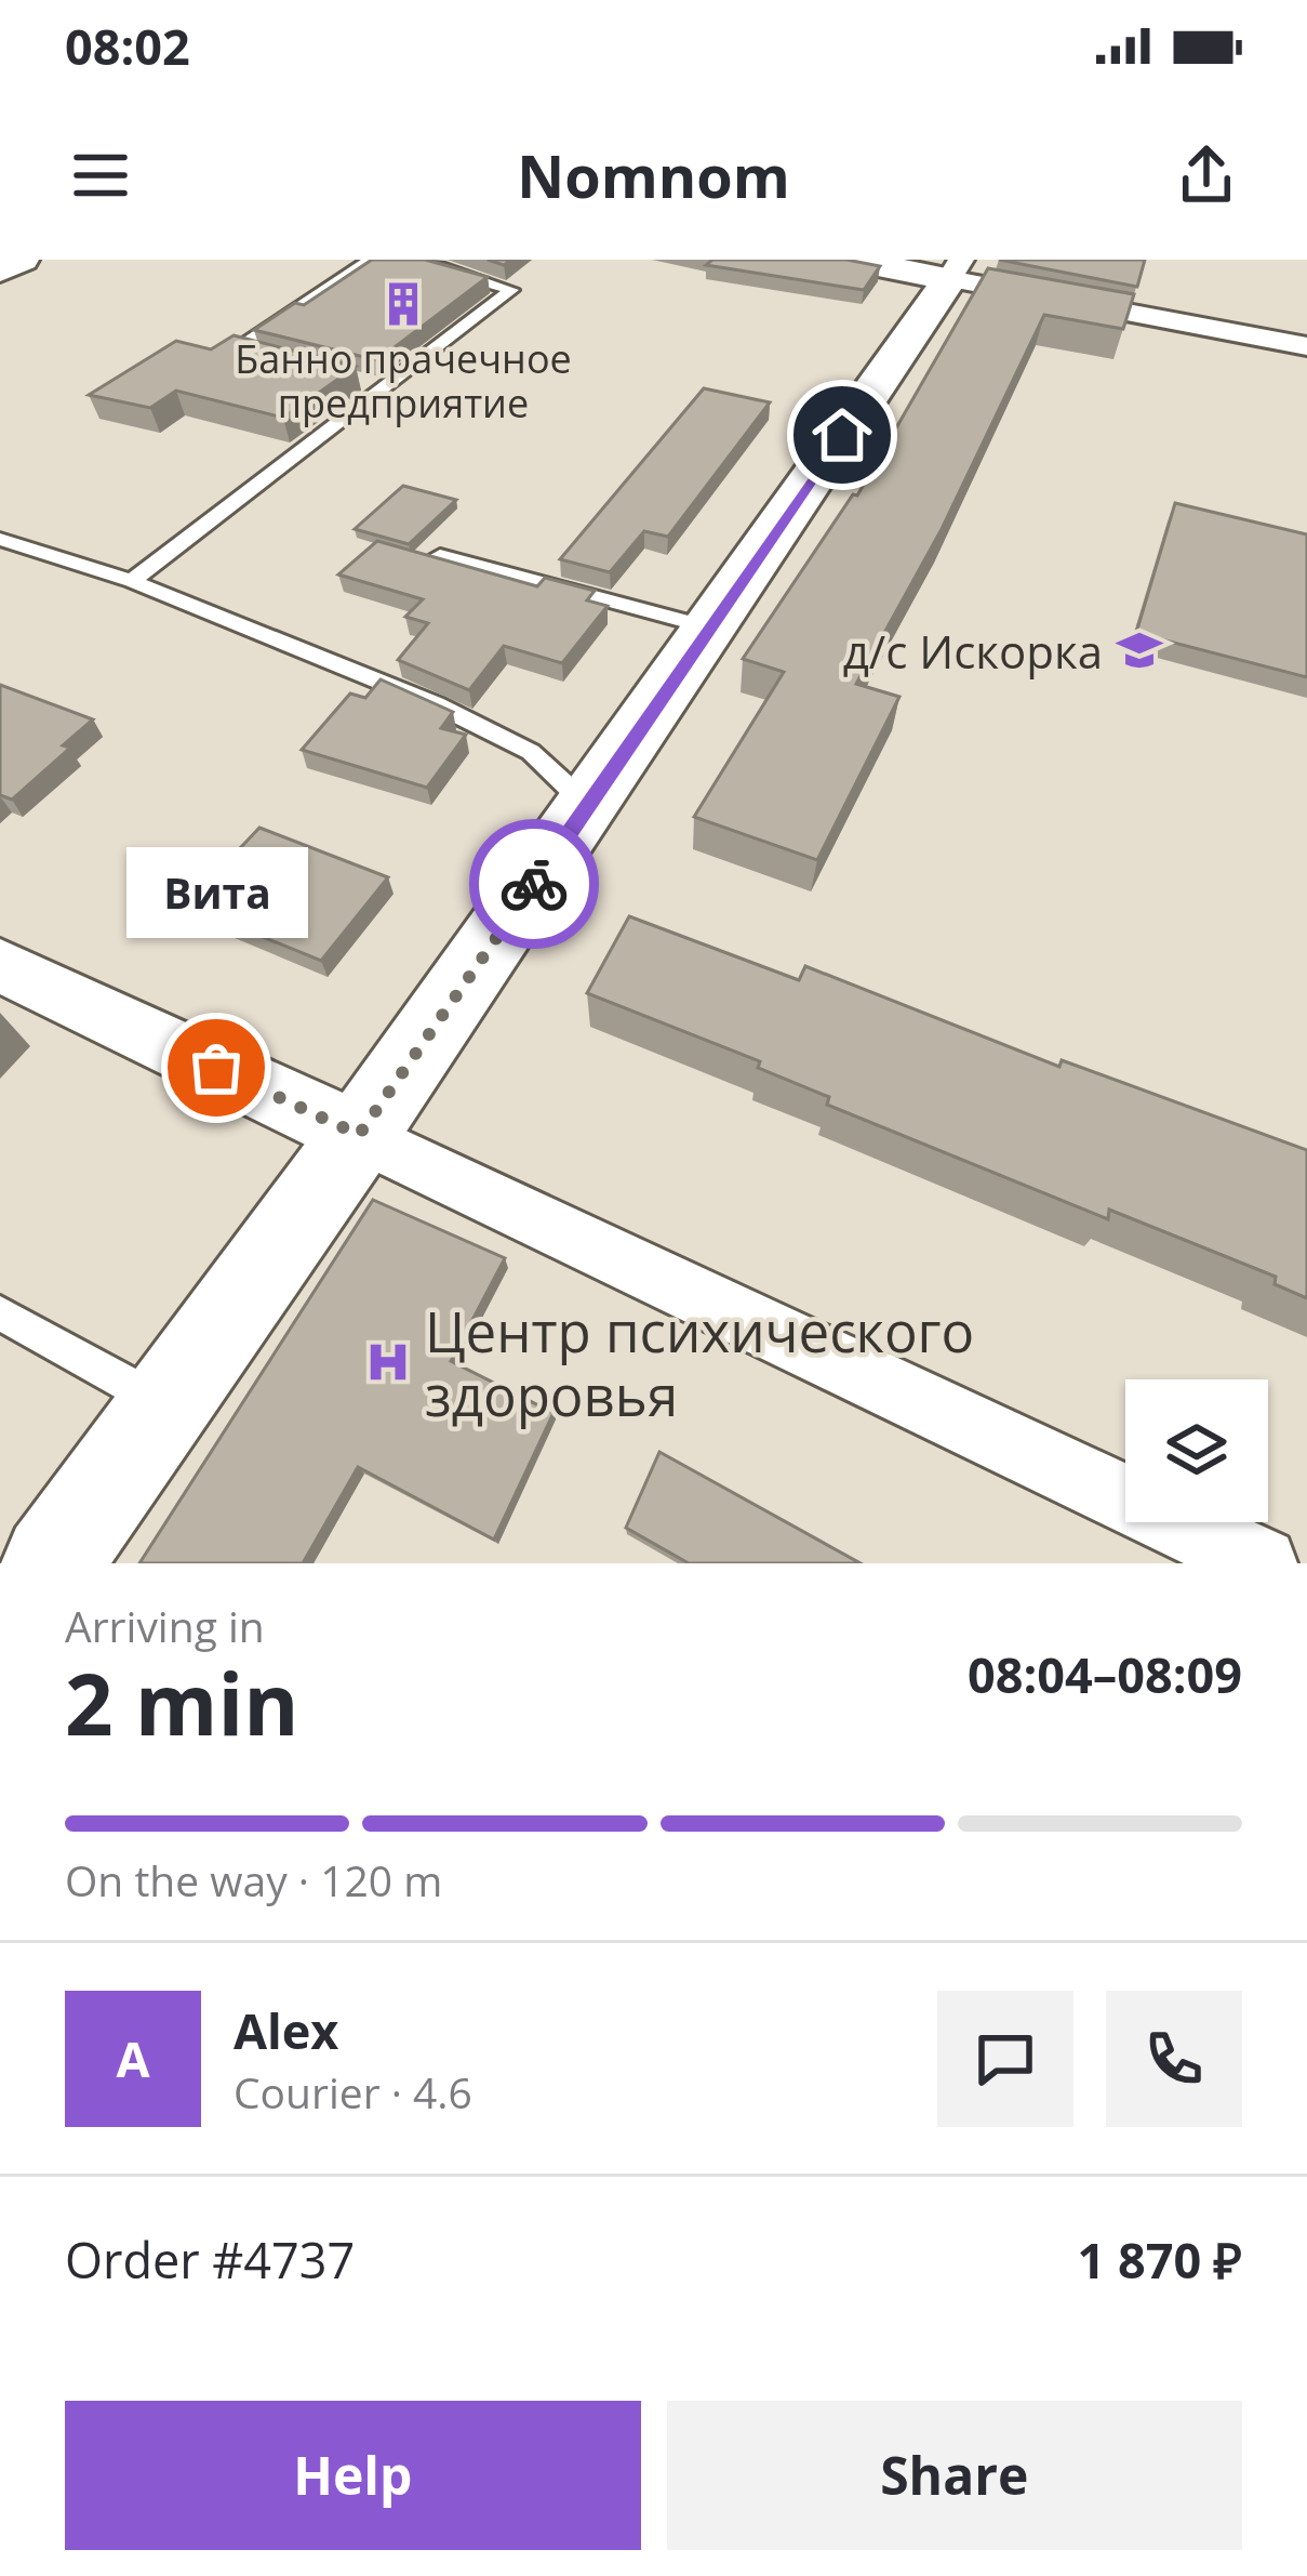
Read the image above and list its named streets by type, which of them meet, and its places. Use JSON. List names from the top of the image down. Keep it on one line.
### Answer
{"places":{"building":["Банно прачечное предприятие"],"school or university":["д/с Искорка"],"other":["Вита"],"hospital":["Центр психического здоровья"]},"page":{"status":"08:02","header":"Nomnom","bubble":"Вита","heading":["2 min","Arriving in","08:04–08:09"],"panel":["Alex","Courier · 4.6","Order #4737","1 870 ₽"],"bar":"On the way · 120 m","round":"A","buttons":["Help","Share"]}}
